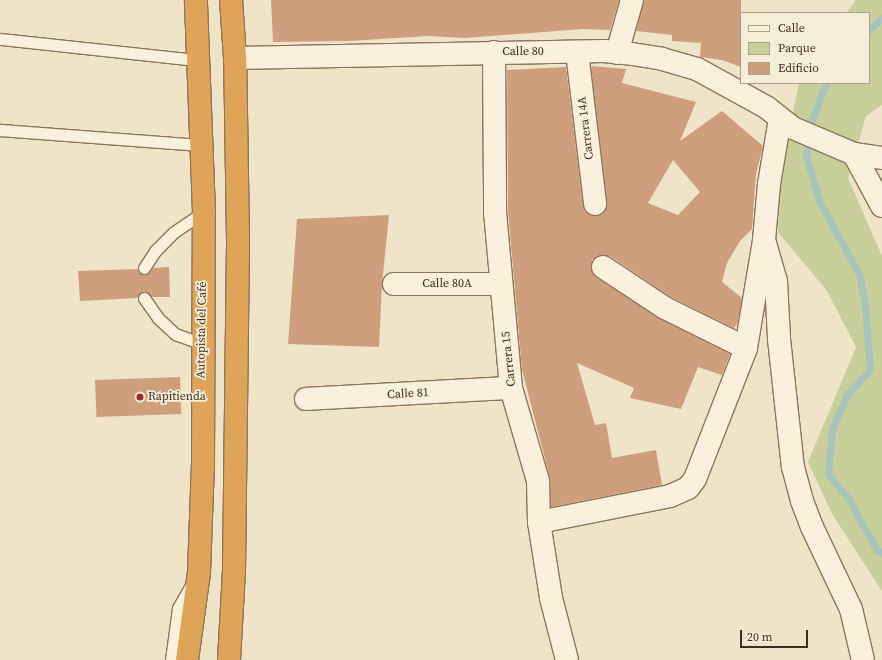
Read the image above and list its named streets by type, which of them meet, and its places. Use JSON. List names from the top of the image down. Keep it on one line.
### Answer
{"streets":{"highway":["Autopista del Café"],"street":["Calle 80","Carrera 14A","Calle 80A","Carrera 15","Calle 81"]},"crossings":[["Calle 80","Carrera 14A"],["Calle 80","Carrera 15"],["Calle 80A","Carrera 15"],["Carrera 15","Calle 81"]],"places":["Rapitienda"],"legend":["Calle","Parque","Edificio"],"scale_bar":"20 m"}
